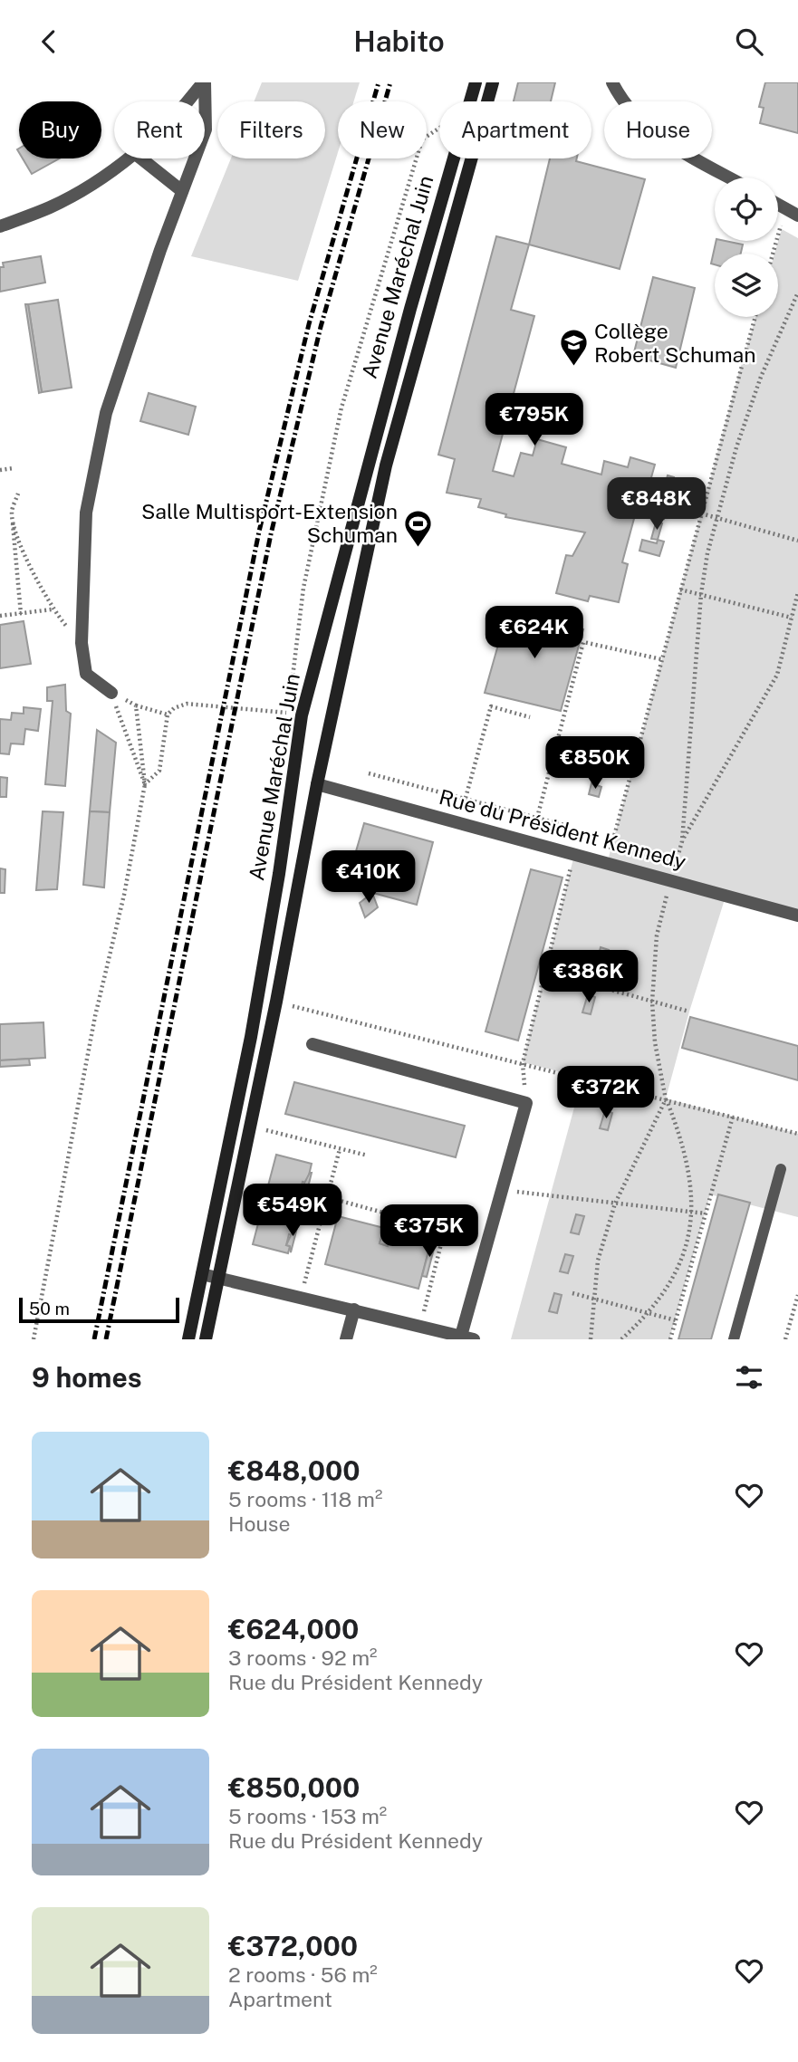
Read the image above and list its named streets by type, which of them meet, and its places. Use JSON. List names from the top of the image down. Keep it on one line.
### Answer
{"streets":{"main road":["Avenue Maréchal Juin"],"street":["Rue du Président Kennedy"]},"crossings":[["Avenue Maréchal Juin","Rue du Président Kennedy"]],"places":{"school or university":["Collège Robert Schuman"],"sports":["Salle Multisport-Extension Schuman"]},"scale_bar":"50 m","page":{"header":"Habito","chip":["Buy","Rent","Filters","New","Apartment","House"],"price":["€795K","€848K","€624K","€850K","€410K","€386K","€372K","€549K","€375K"],"scale":"50 m","heading":"9 homes","list":[{"name":"€848,000","note":"5 rooms · 118 m² · House"},{"name":"€624,000","note":"3 rooms · 92 m² · Rue du Président Kennedy"},{"name":"€850,000","note":"5 rooms · 153 m² · Rue du Président Kennedy"},{"name":"€372,000","note":"2 rooms · 56 m² · Apartment"}]}}
